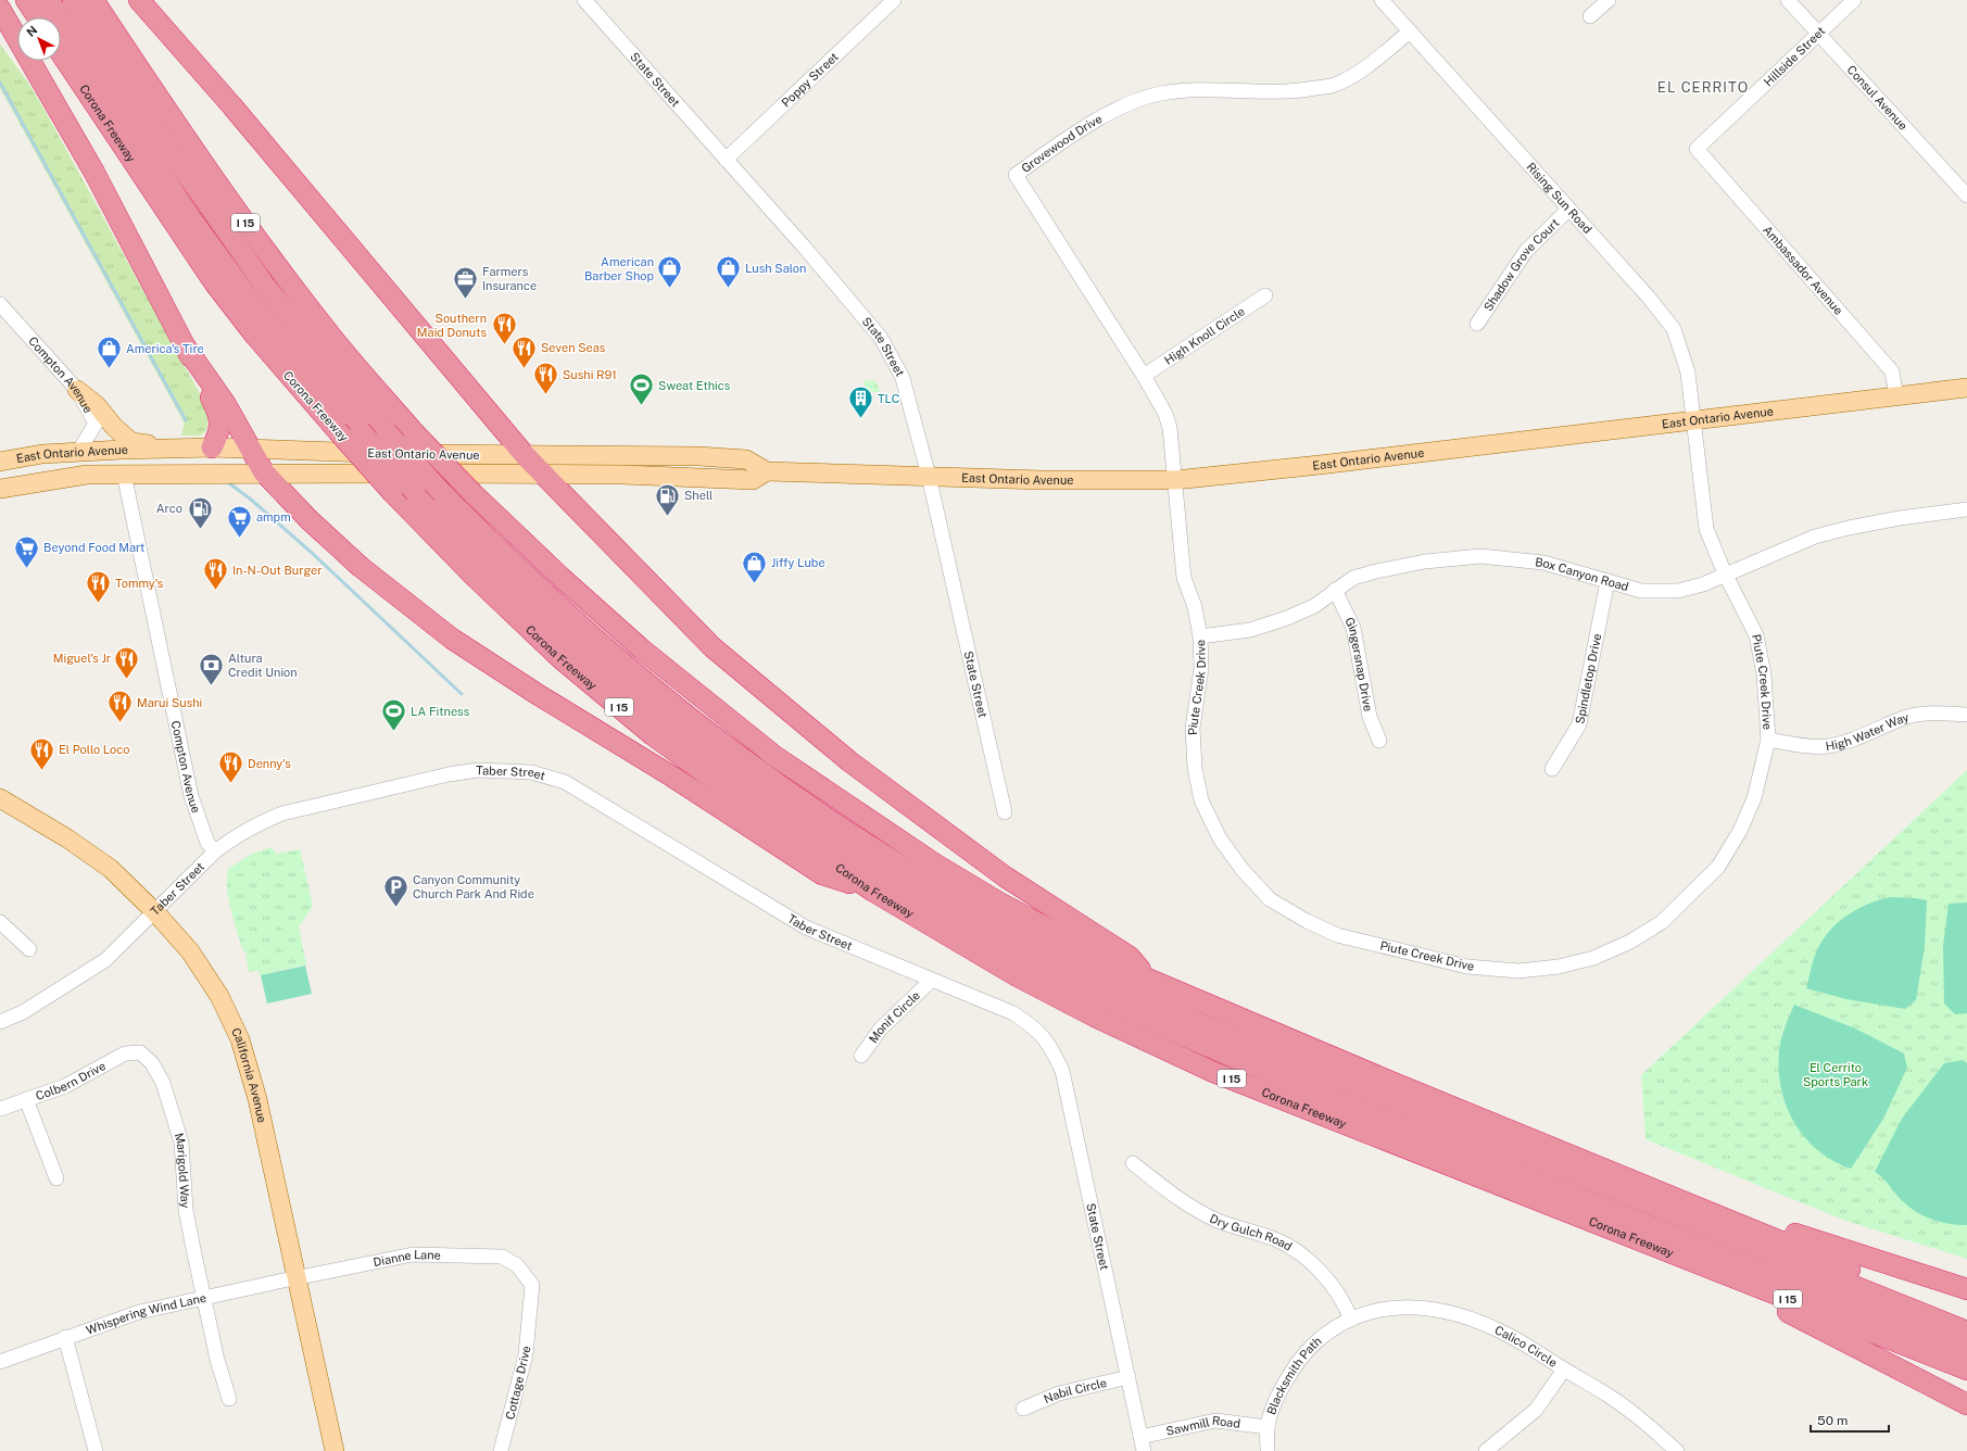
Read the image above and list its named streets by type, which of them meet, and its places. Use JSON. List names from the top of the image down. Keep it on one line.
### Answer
{"streets":{"highway":["Corona Freeway","I 15"],"main road":["East Ontario Avenue","California Avenue"],"street":["Hillside Street","State Street","Poppy Street","Consul Avenue","Grovewood Drive","Rising Sun Road","Shadow Grove Court","Ambassador Avenue","High Knoll Circle","Compton Avenue","Box Canyon Road","Gingersnap Drive","Spindletop Drive","Piute Creek Drive","High Water Way","Taber Street","Monif Circle","Colbern Drive","Marigold Way","Dry Gulch Road","Dianne Lane","Whispering Wind Lane","Calico Circle","Blacksmith Path","Cottage Drive","Nabil Circle","Sawmill Road"]},"crossings":[["Hillside Street","Consul Avenue"],["Hillside Street","Ambassador Avenue"],["State Street","Poppy Street"],["State Street","East Ontario Avenue"],["State Street","Taber Street"],["State Street","Nabil Circle"],["State Street","Sawmill Road"],["Grovewood Drive","Rising Sun Road"],["Grovewood Drive","High Knoll Circle"],["Grovewood Drive","East Ontario Avenue"],["Grovewood Drive","Piute Creek Drive"],["Rising Sun Road","Shadow Grove Court"],["Rising Sun Road","East Ontario Avenue"],["Rising Sun Road","Piute Creek Drive"],["Ambassador Avenue","East Ontario Avenue"],["Compton Avenue","East Ontario Avenue"],["Compton Avenue","Taber Street"],["East Ontario Avenue","Piute Creek Drive"],["Box Canyon Road","Gingersnap Drive"],["Box Canyon Road","Spindletop Drive"],["Box Canyon Road","Piute Creek Drive"],["Piute Creek Drive","High Water Way"],["Taber Street","Monif Circle"],["Taber Street","California Avenue"],["California Avenue","Dianne Lane"],["California Avenue","Whispering Wind Lane"],["Colbern Drive","Marigold Way"],["Marigold Way","Whispering Wind Lane"],["Dry Gulch Road","Calico Circle"],["Dry Gulch Road","Blacksmith Path"],["Dianne Lane","Whispering Wind Lane"],["Dianne Lane","Cottage Drive"],["Calico Circle","Blacksmith Path"],["Blacksmith Path","Sawmill Road"]],"districts":["EL CERRITO"],"parks":["El Cerrito Sports Park"],"places":{"shop":["American Barber Shop","Lush Salon","America's Tire","Jiffy Lube"],"office":["Farmers Insurance"],"restaurant":["Southern Maid Donuts","Seven Seas","Sushi R91","In-N-Out Burger","Tommy's","Miguel's Jr","Marui Sushi","El Pollo Loco","Denny's"],"sports":["Sweat Ethics","LA Fitness"],"building":["TLC"],"fuel station":["Shell","Arco"],"supermarket":["ampm","Beyond Food Mart"],"bank":["Altura Credit Union"],"parking":["Canyon Community Church Park And Ride"]},"scale_bar":"50 m","north":"top left"}
